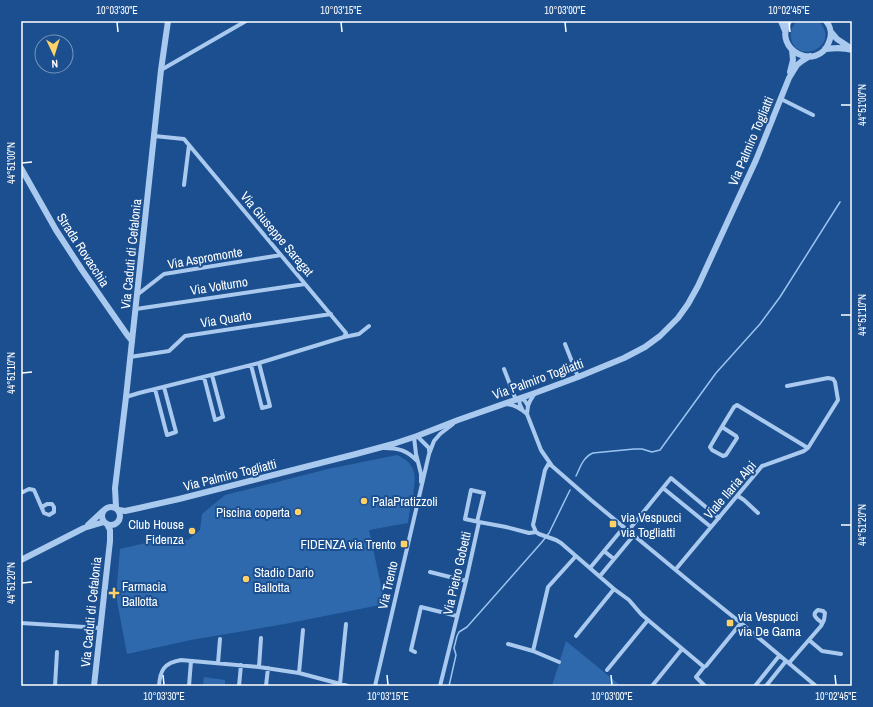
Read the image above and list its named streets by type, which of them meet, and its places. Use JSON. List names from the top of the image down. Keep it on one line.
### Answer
{"streets":{"street":["Via Palmiro Togliatti","Via Giuseppe Saragat","Strada Rovacchia","Via Caduti di Cefalonia","Via Aspromonte","Via Volturno","Via Quarto","Viale Ilaria Alpi","Via Pietro Gobetti","Via Trento"]},"crossings":[["Via Palmiro Togliatti","Via Caduti di Cefalonia"],["Via Palmiro Togliatti","Via Trento"],["Via Giuseppe Saragat","Via Caduti di Cefalonia"],["Via Giuseppe Saragat","Via Aspromonte"],["Via Giuseppe Saragat","Via Volturno"],["Via Giuseppe Saragat","Via Quarto"],["Strada Rovacchia","Via Caduti di Cefalonia"],["Via Caduti di Cefalonia","Via Aspromonte"],["Via Caduti di Cefalonia","Via Volturno"],["Via Caduti di Cefalonia","Via Quarto"]],"places":{"other":["PalaPratizzoli","Piscina coperta","Club House Fidenza","Stadio Dario Ballotta"],"transit":["via Vespucci via Togliatti","FIDENZA via Trento","via Vespucci via De Gama"],"health":["Farmacia Ballotta"]},"north":"bottom","coordinates":["10°03'30\"E","10°03'15\"E","10°03'00\"E","10°02'45\"E","44°51'00\"N","44°51'10\"N","44°51'20\"N"]}
